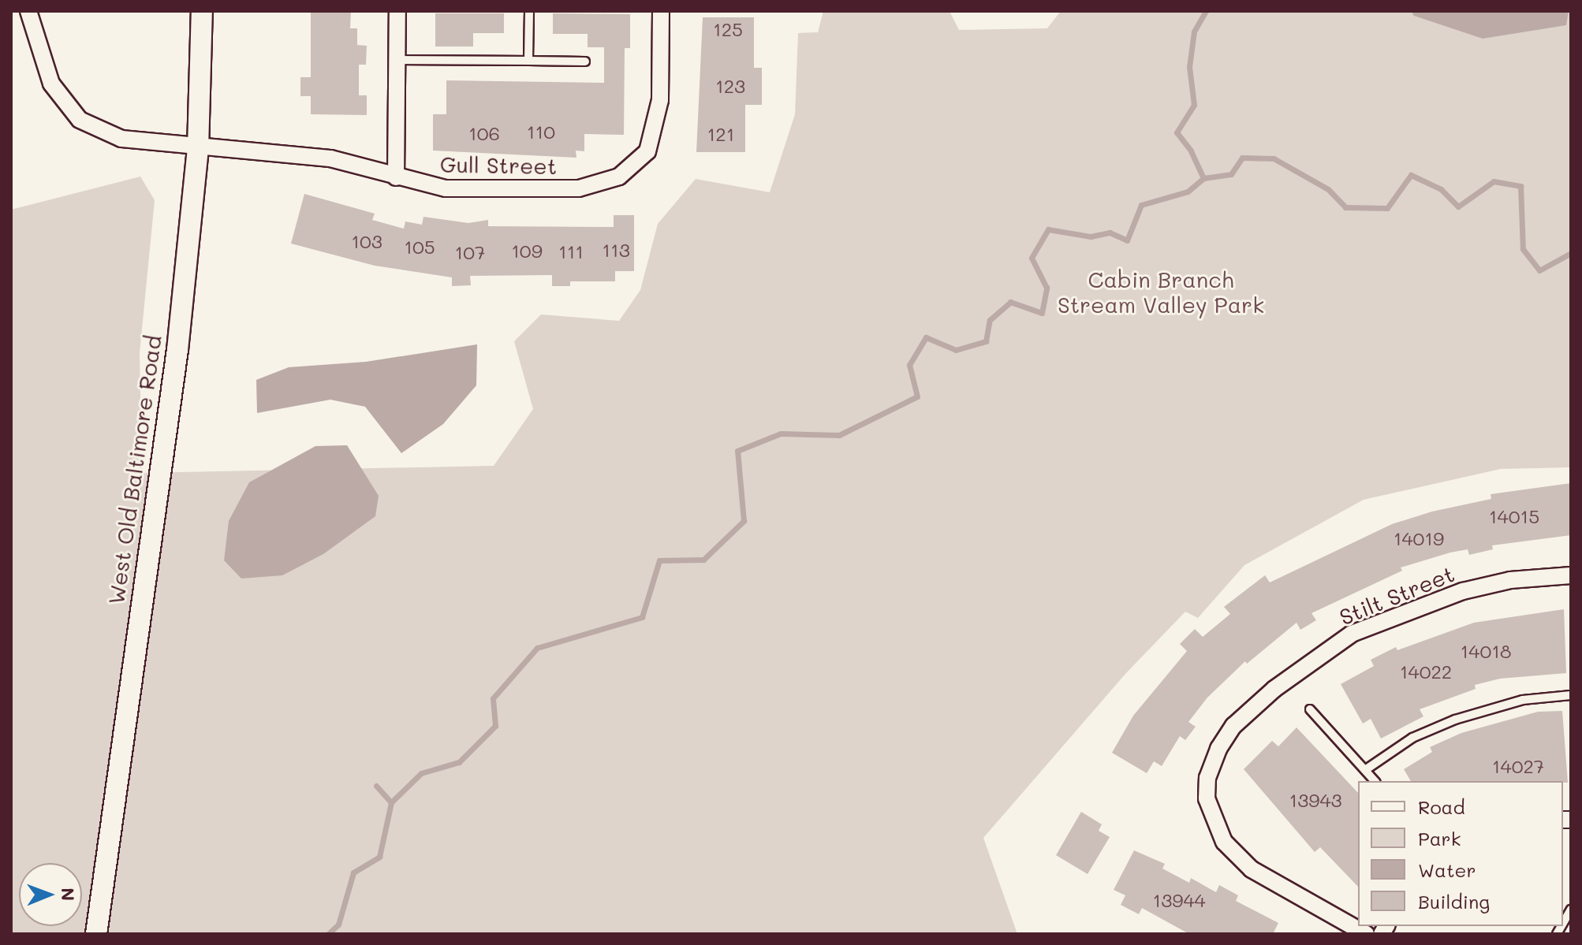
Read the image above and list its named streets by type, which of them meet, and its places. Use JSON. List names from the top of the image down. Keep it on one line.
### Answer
{"streets":{"street":["Gull Street","West Old Baltimore Road","Stilt Street"]},"crossings":[["Gull Street","West Old Baltimore Road"]],"parks":["Cabin Branch Stream Valley Park"],"house_numbers":["125","123","110","106","121","103","105","113","109","111","107","14015","14019","14018","14022","14027","13943","13944"],"legend":["Road","Park","Water","Building"],"north":"right"}
